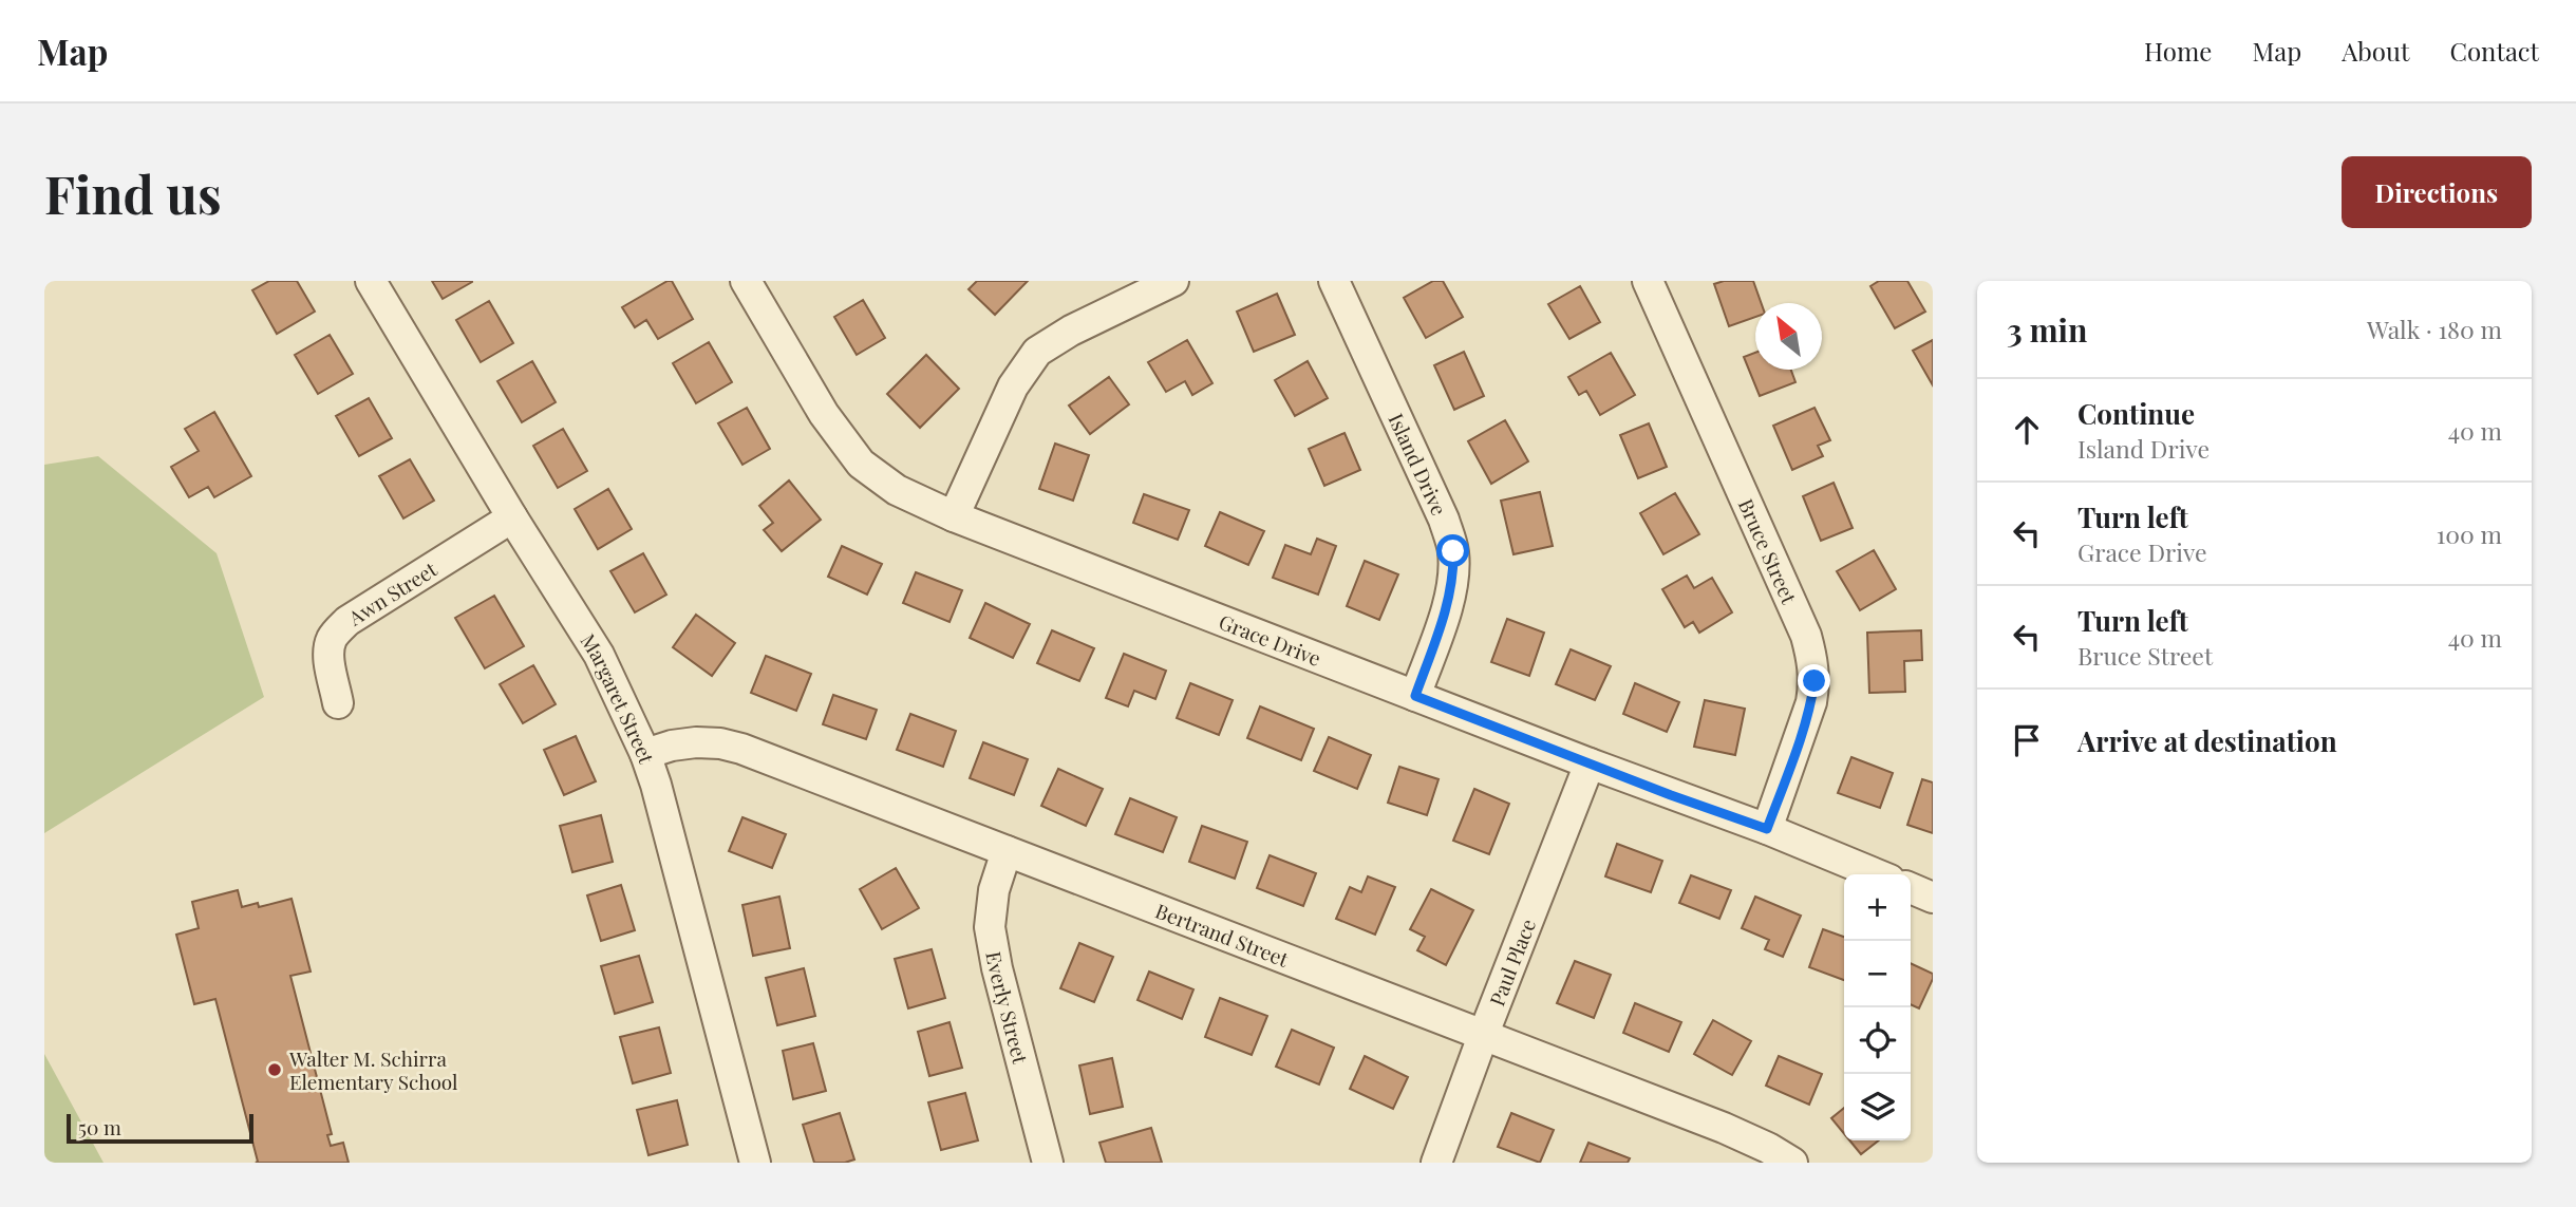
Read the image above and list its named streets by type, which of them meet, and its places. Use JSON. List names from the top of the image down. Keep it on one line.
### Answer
{"streets":{"street":["Island Drive","Bruce Street","Awn Street","Grace Drive","Margaret Street","Bertrand Street","Paul Place","Everly Street"]},"crossings":[["Island Drive","Grace Drive"],["Bruce Street","Grace Drive"],["Awn Street","Margaret Street"],["Grace Drive","Paul Place"],["Margaret Street","Bertrand Street"],["Bertrand Street","Paul Place"],["Bertrand Street","Everly Street"]],"places":["Walter M. Schirra Elementary School"],"scale_bar":"50 m","north":"top left","page":{"header":"Map","nav":["Home","Map","About","Contact"],"buttons":"Directions","title":"Find us","heading":["3 min","Walk · 180 m"],"list":[["Continue","Island Drive","40 m"],["Turn left","Grace Drive","100 m"],["Turn left","Bruce Street","40 m"],"Arrive at destination"],"map_buttons":["+","−"],"scale":"50 m"}}
